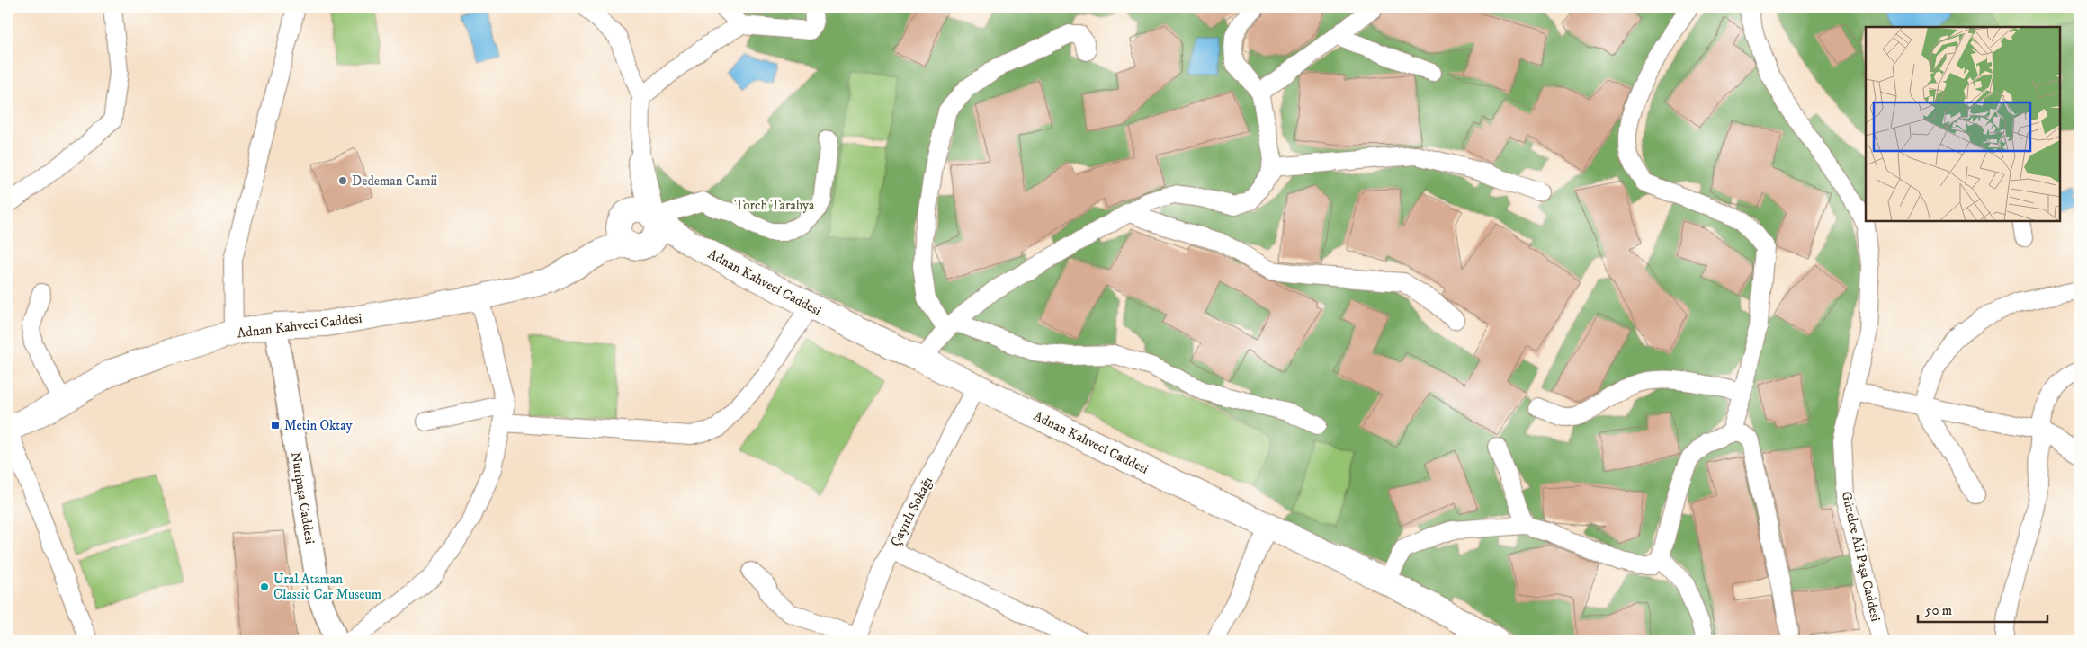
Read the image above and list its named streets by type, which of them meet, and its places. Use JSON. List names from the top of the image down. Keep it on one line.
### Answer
{"streets":{"main road":["Adnan Kahveci Caddesi"],"street":["Nuripaşa Caddesi","Çayırlı Sokağı","Güzelce Ali Paşa Caddesi"]},"crossings":[["Adnan Kahveci Caddesi","Nuripaşa Caddesi"],["Adnan Kahveci Caddesi","Çayırlı Sokağı"]],"parks":["Torch Tarabya"],"places":{"other":["Dedeman Camii","Ural Ataman Classic Car Museum"],"transit":["Metin Oktay"]},"scale_bar":"50 m"}
